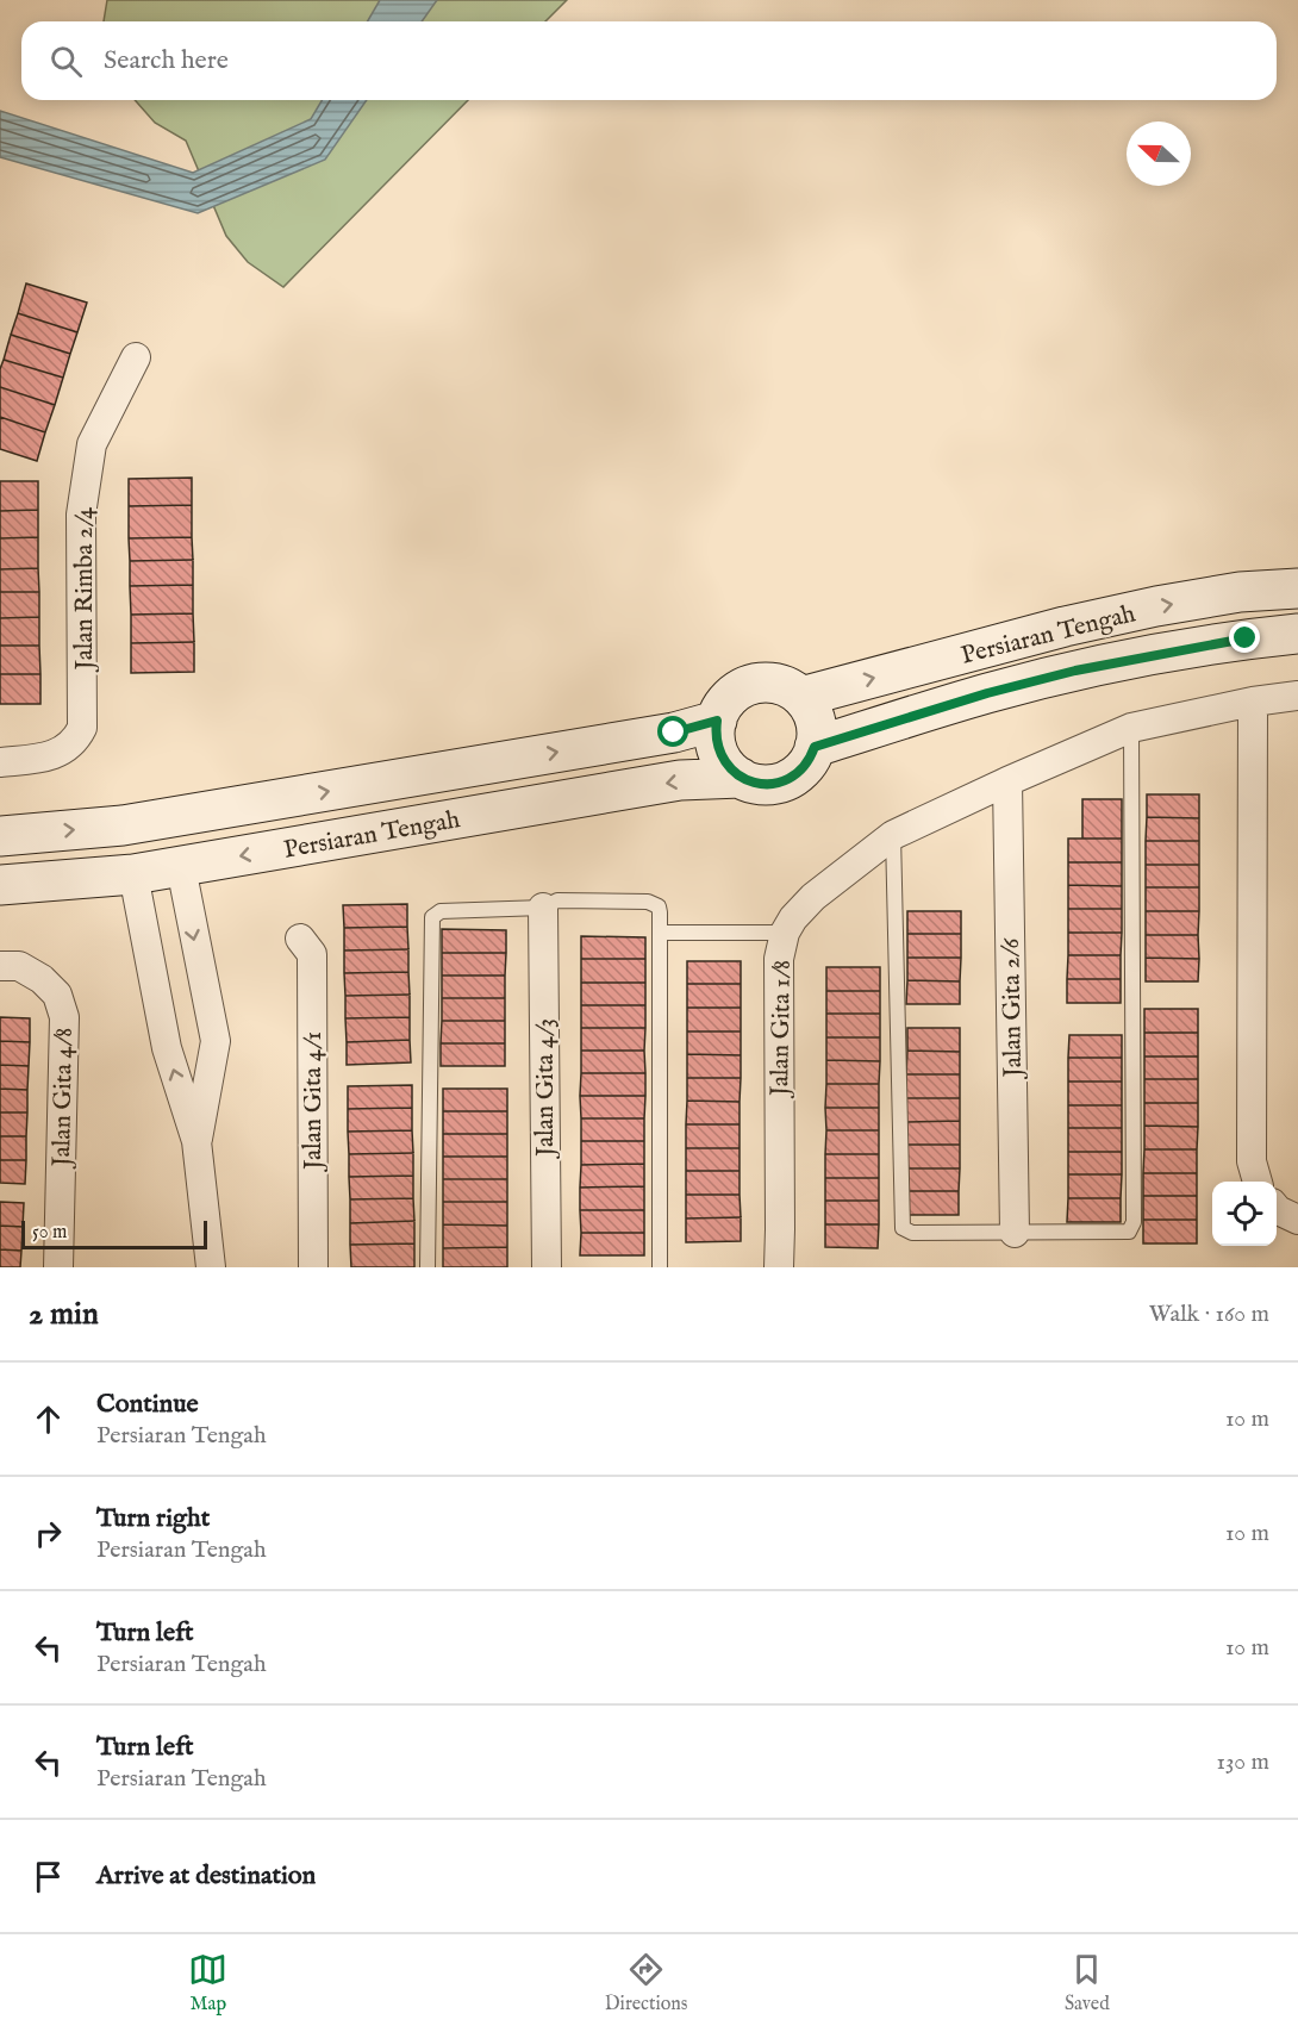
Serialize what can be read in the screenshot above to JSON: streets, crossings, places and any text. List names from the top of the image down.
{
  "streets": {
    "street": [
      "Jalan Rimba 2/4",
      "Persiaran Tengah",
      "Jalan Gita 2/6",
      "Jalan Gita 1/8",
      "Jalan Gita 4/3",
      "Jalan Gita 4/8",
      "Jalan Gita 4/1"
    ]
  },
  "crossings": [
    ["Jalan Gita 2/6", "Jalan Gita 1/8"]
  ],
  "scale_bar": "50 m",
  "north": "left",
  "page": {
    "search": "Search here",
    "scale": "50 m",
    "heading": ["2 min", "Walk · 160 m"],
    "list": [
      ["Continue", "Persiaran Tengah", "10 m"],
      ["Turn right", "Persiaran Tengah", "10 m"],
      ["Turn left", "Persiaran Tengah", "10 m"],
      ["Turn left", "Persiaran Tengah", "130 m"],
      "Arrive at destination"
    ],
    "nav": ["Map", "Directions", "Saved"]
  }
}
